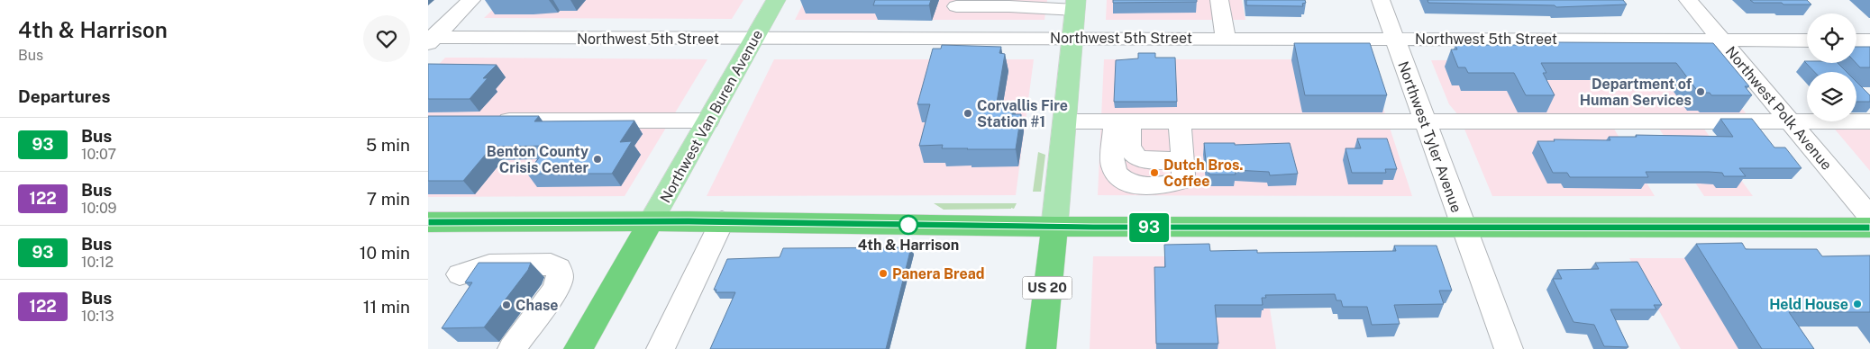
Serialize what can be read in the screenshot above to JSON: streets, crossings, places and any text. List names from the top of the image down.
{
  "streets": {
    "highway": ["Northwest Van Buren Avenue", "US 20"],
    "street": ["Northwest 5th Street", "Northwest Polk Avenue", "Northwest Tyler Avenue"]
  },
  "crossings": [
    ["Northwest 5th Street", "Northwest Polk Avenue"],
    ["Northwest 5th Street", "Northwest Van Buren Avenue"],
    ["Northwest 5th Street", "Northwest Tyler Avenue"]
  ],
  "places": [
    "Department of Human Services",
    "Corvallis Fire Station #1",
    "Benton County Crisis Center",
    "Dutch Bros. Coffee",
    "4th & Harrison",
    "Panera Bread",
    "Held House",
    "Chase"
  ],
  "lines": ["bus line 93"],
  "page": {
    "heading": [
      ["4th & Harrison", "Bus"],
      "Departures"
    ],
    "on_map": "93",
    "list": [
      {
        "mark": "93",
        "name": "Bus",
        "note": "10:07",
        "value": "5 min"
      },
      {
        "mark": "122",
        "name": "Bus",
        "note": "10:09",
        "value": "7 min"
      },
      {
        "mark": "93",
        "name": "Bus",
        "note": "10:12",
        "value": "10 min"
      },
      {
        "mark": "122",
        "name": "Bus",
        "note": "10:13",
        "value": "11 min"
      }
    ]
  }
}
